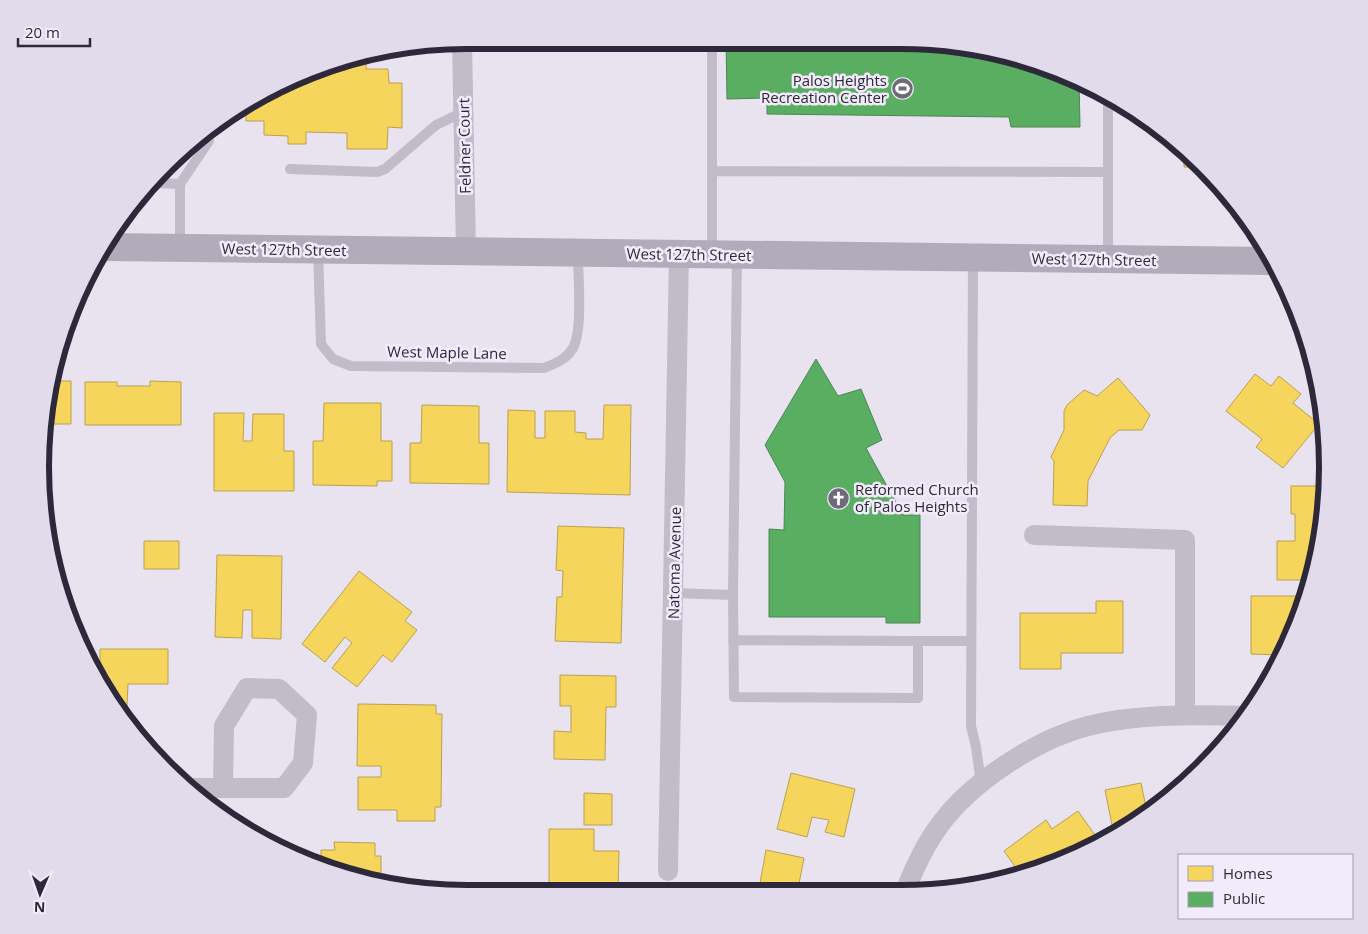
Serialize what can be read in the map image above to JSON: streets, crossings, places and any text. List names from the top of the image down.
{
  "streets": {
    "main road": ["West 127th Street"],
    "street": ["Feldner Court", "Natoma Avenue"],
    "lane": ["West Maple Lane"]
  },
  "crossings": [
    ["Feldner Court", "West 127th Street"],
    ["West 127th Street", "West Maple Lane"],
    ["West 127th Street", "Natoma Avenue"]
  ],
  "places": {
    "sports": ["Palos Heights Recreation Center"],
    "church": ["Reformed Church of Palos Heights"]
  },
  "legend": ["Homes", "Public"],
  "scale_bar": "20 m",
  "north": "bottom"
}
